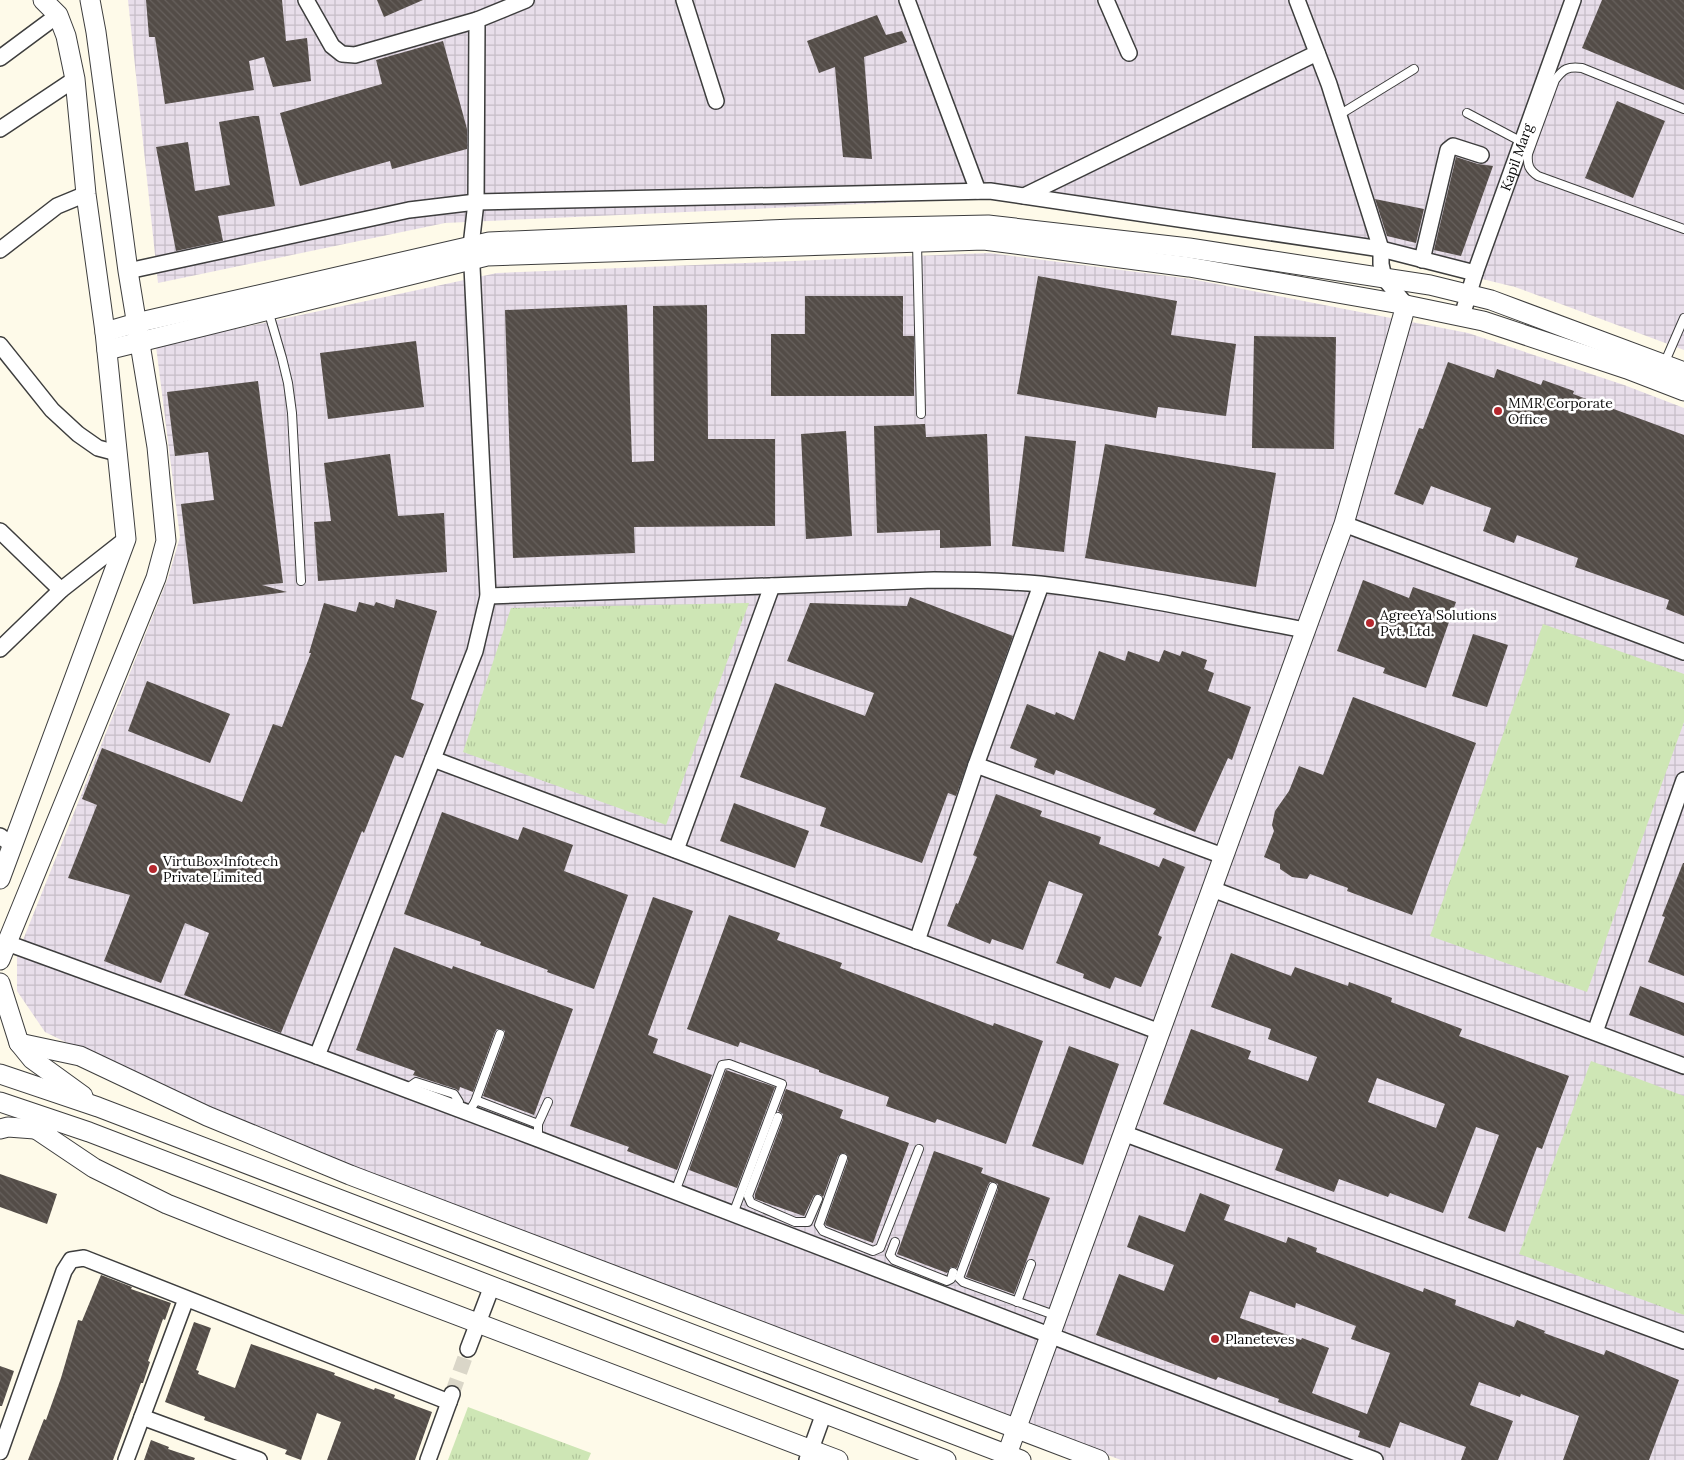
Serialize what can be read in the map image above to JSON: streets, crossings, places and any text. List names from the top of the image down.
{
  "streets": {
    "street": ["Kapil Marg"]
  },
  "places": [
    "MMR Corporate Office",
    "AgreeYa Solutions Pvt. Ltd.",
    "VirtuBox Infotech Private Limited",
    "Planeteves"
  ]
}
